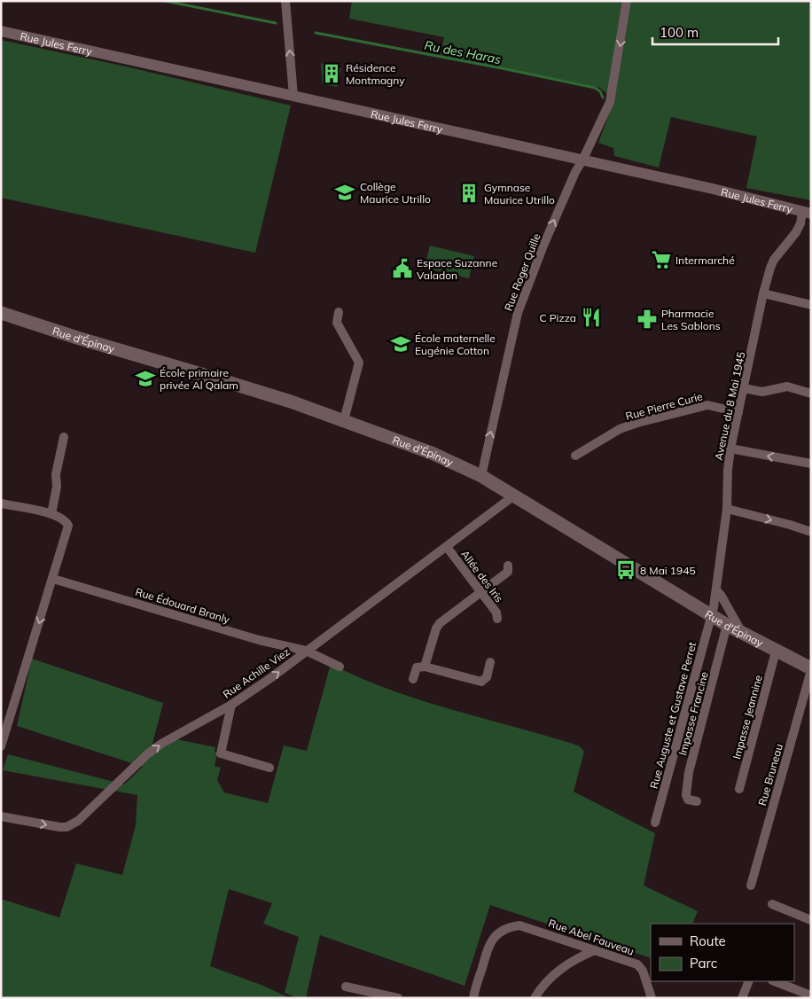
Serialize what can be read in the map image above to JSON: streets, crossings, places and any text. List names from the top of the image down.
{
  "streets": {
    "main road": ["Rue d'Épinay"],
    "street": [
      "Rue Jules Ferry",
      "Rue Roger Quille",
      "Rue Pierre Curie",
      "Avenue du 8 Mai 1945",
      "Allée des Iris",
      "Rue Édouard Branly",
      "Rue Achille Viez",
      "Impasse Francine",
      "Rue Auguste et Gustave Perret",
      "Impasse Jeannine",
      "Rue Bruneau",
      "Rue Abel Fauveau"
    ]
  },
  "crossings": [
    ["Rue Jules Ferry", "Rue Roger Quille"],
    ["Rue Jules Ferry", "Avenue du 8 Mai 1945"],
    ["Rue Roger Quille", "Rue d'Épinay"],
    ["Rue d'Épinay", "Avenue du 8 Mai 1945"],
    ["Rue d'Épinay", "Rue Achille Viez"],
    ["Rue d'Épinay", "Impasse Francine"],
    ["Rue d'Épinay", "Rue Auguste et Gustave Perret"],
    ["Rue d'Épinay", "Impasse Jeannine"],
    ["Rue d'Épinay", "Rue Bruneau"],
    ["Rue Pierre Curie", "Avenue du 8 Mai 1945"],
    ["Avenue du 8 Mai 1945", "Rue Auguste et Gustave Perret"],
    ["Allée des Iris", "Rue Achille Viez"],
    ["Rue Édouard Branly", "Rue Achille Viez"]
  ],
  "one_way": ["Rue Achille Viez"],
  "water": ["Ru des Haras"],
  "places": {
    "building": ["Résidence Montmagny", "Gymnase Maurice Utrillo"],
    "school or university": ["Collège Maurice Utrillo", "École maternelle Eugénie Cotton", "École primaire privée Al Qalam"],
    "supermarket": ["Intermarché"],
    "public building": ["Espace Suzanne Valadon"],
    "restaurant": ["C Pizza"],
    "pharmacy": ["Pharmacie Les Sablons"],
    "bus stop": ["8 Mai 1945"]
  },
  "legend": ["Route", "Parc"],
  "scale_bar": "100 m"
}
